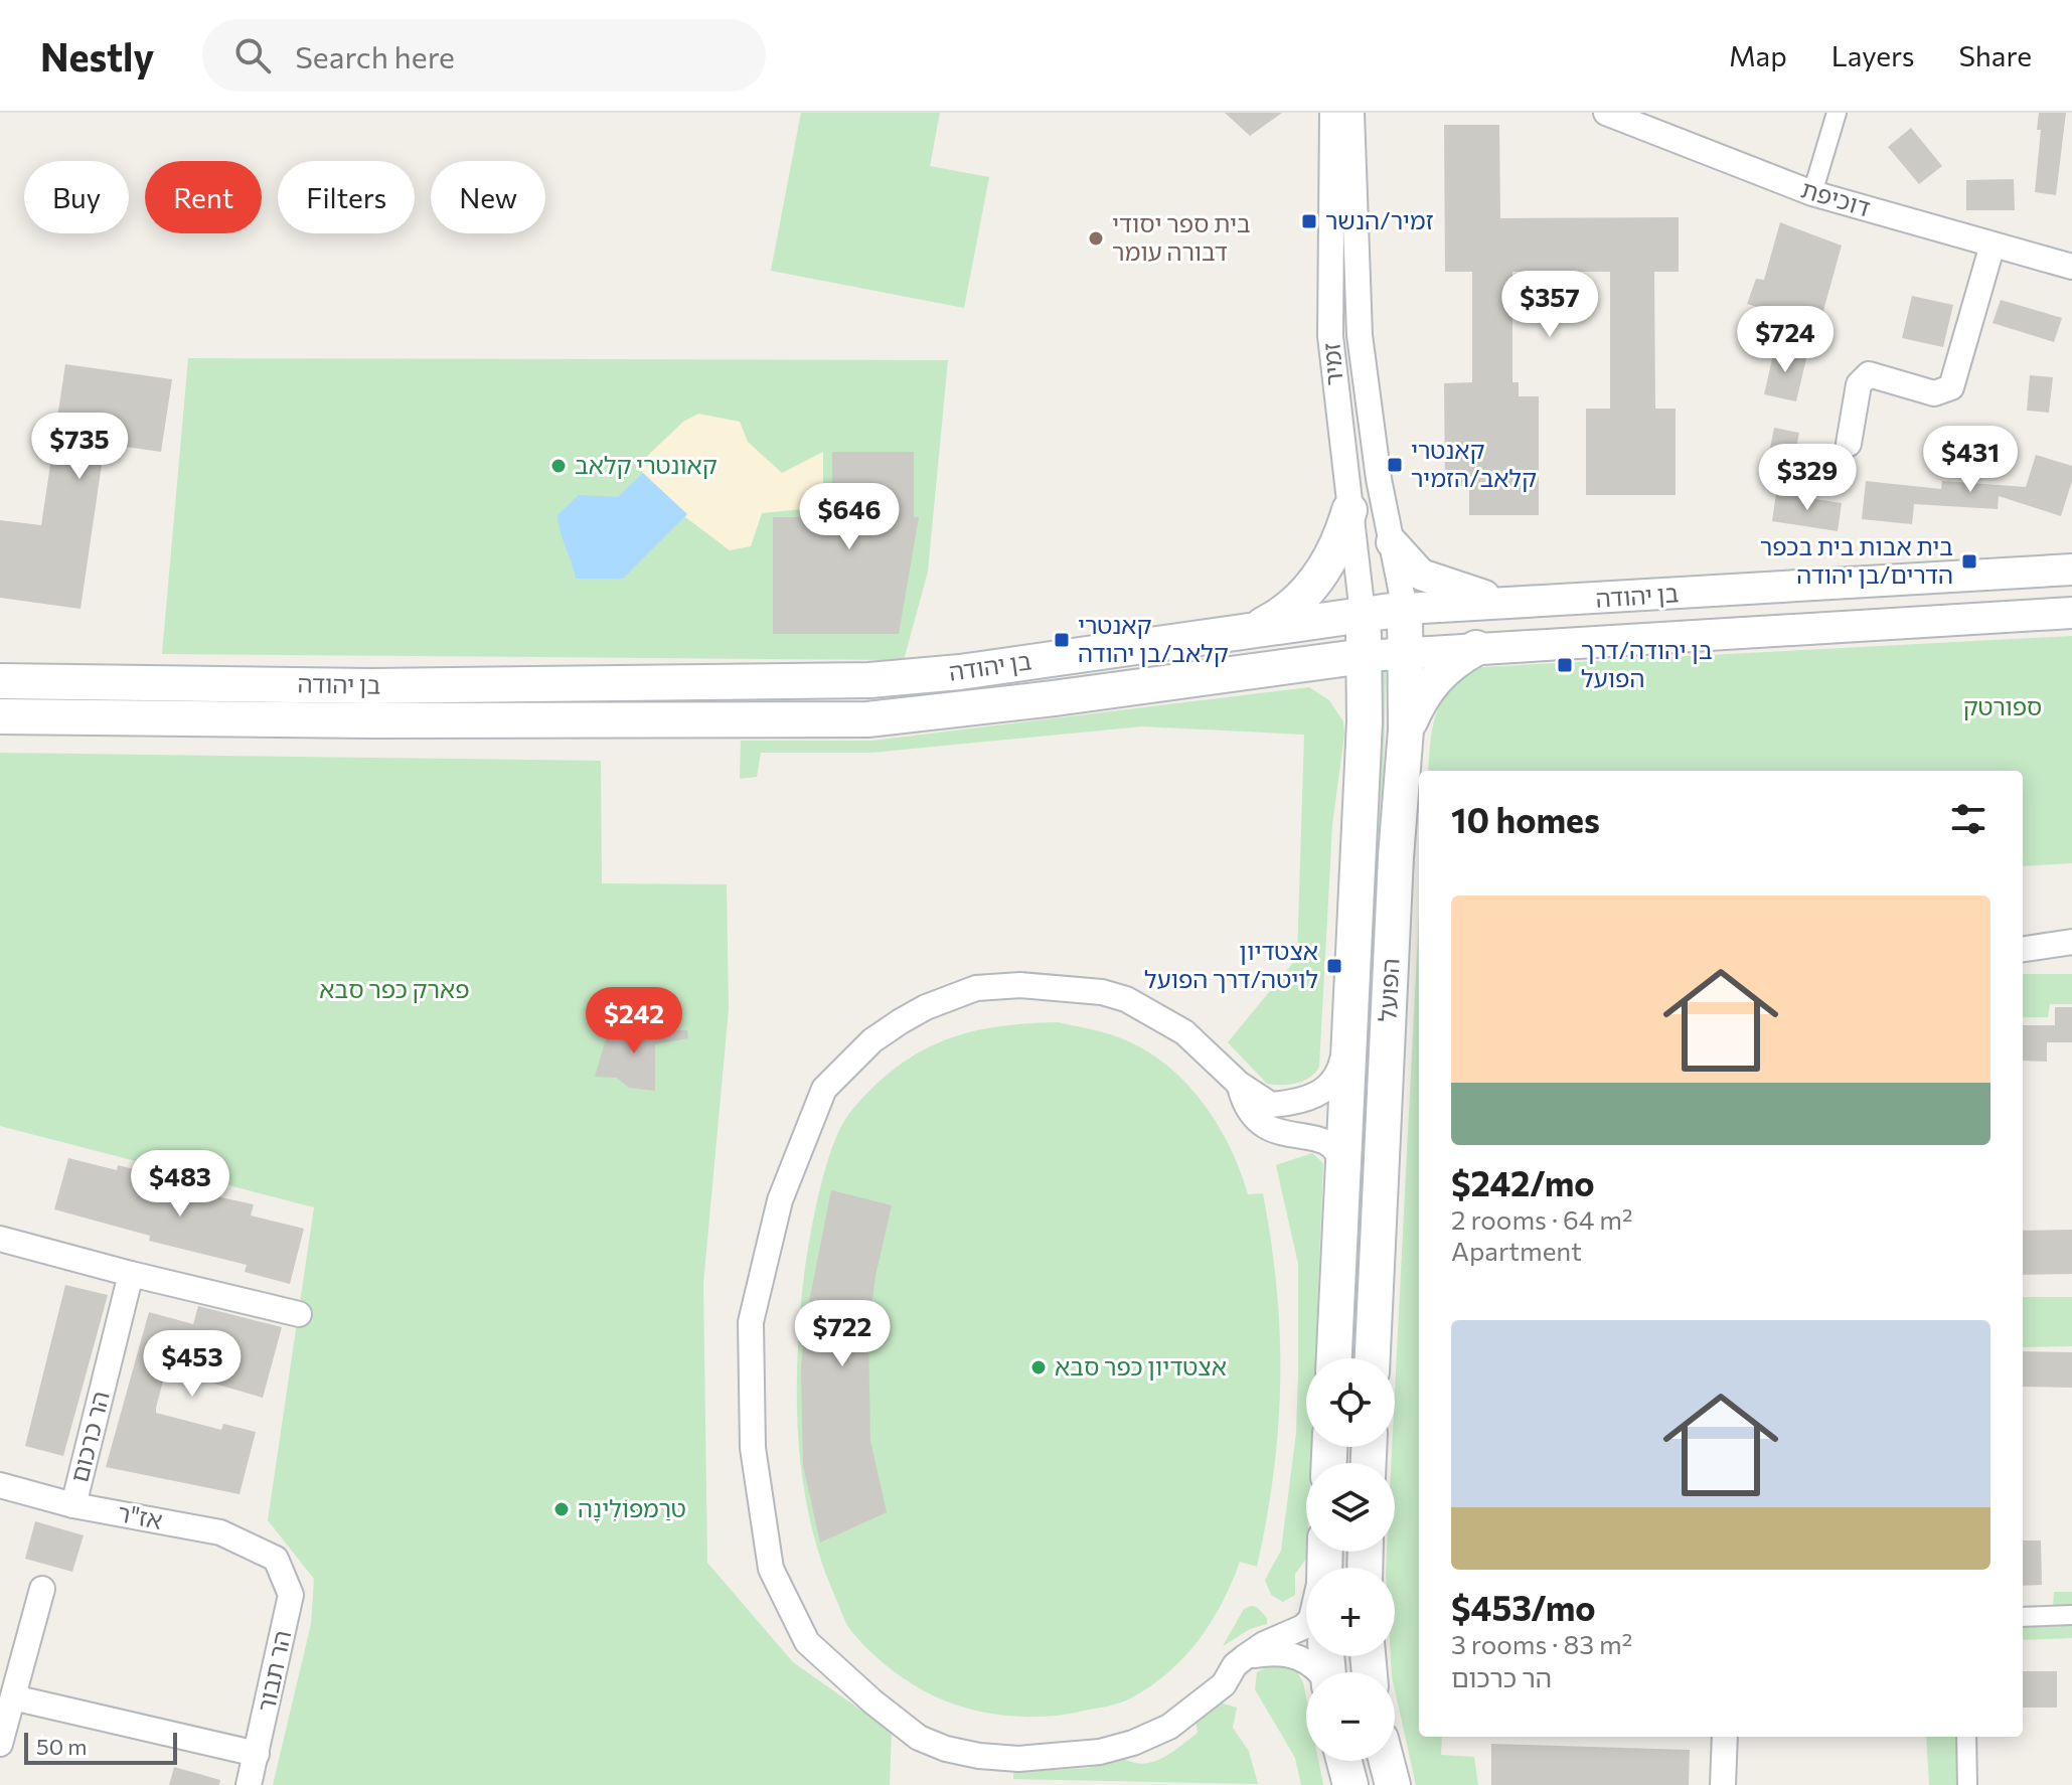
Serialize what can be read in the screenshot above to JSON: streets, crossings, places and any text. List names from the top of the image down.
{
  "streets": {
    "main road": ["בן יהודה", "הפועל"],
    "street": [
      "דוכיפת",
      "זמיר",
      "הר כרכום",
      "אז\"ר",
      "הר תבור"
    ]
  },
  "crossings": [
    ["זמיר", "בן יהודה"],
    ["זמיר", "הפועל"],
    ["בן יהודה", "הפועל"],
    ["הר כרכום", "אז\"ר"],
    ["אז\"ר", "הר תבור"]
  ],
  "parks": ["ספורטק", "פארק כפר סבא"],
  "places": {
    "transit": [
      "זמיר/הנשר",
      "קאנטרי קלאב/הזמיר",
      "בית אבות בית בכפר הדרים/בן יהודה",
      "קאנטרי קלאב/בן יהודה",
      "בן יהודה/דרך הפועל",
      "אצטדיון לויטה/דרך הפועל"
    ],
    "other": [
      "בית ספר יסודי דבורה עומר",
      "קאונטרי קלאב",
      "אצטדיון כפר סבא",
      "טרַמפּוֹלִינָה"
    ]
  },
  "scale_bar": "50 m",
  "page": {
    "header": "Nestly",
    "search": "Search here",
    "nav": ["Map", "Layers", "Share"],
    "chip": [
      "Buy",
      "Rent",
      "Filters",
      "New"
    ],
    "price": [
      "$357",
      "$724",
      "$735",
      "$431",
      "$329",
      "$646",
      "$242",
      "$483",
      "$722",
      "$453"
    ],
    "heading": "10 homes",
    "list": [
      {
        "name": "$242/mo",
        "note": "2 rooms · 64 m² · Apartment"
      },
      {
        "name": "$453/mo",
        "note": "3 rooms · 83 m² · הר כרכום"
      }
    ],
    "map_buttons": ["+", "−"],
    "scale": "50 m"
  }
}
